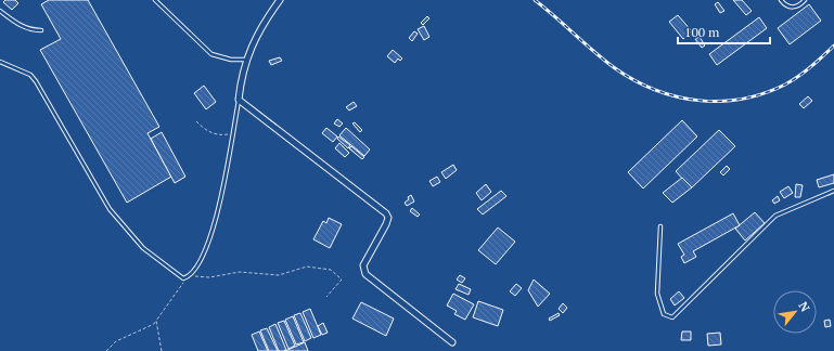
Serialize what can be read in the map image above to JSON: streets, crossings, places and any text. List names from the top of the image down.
{
  "scale_bar": "100 m",
  "north": "top right"
}
